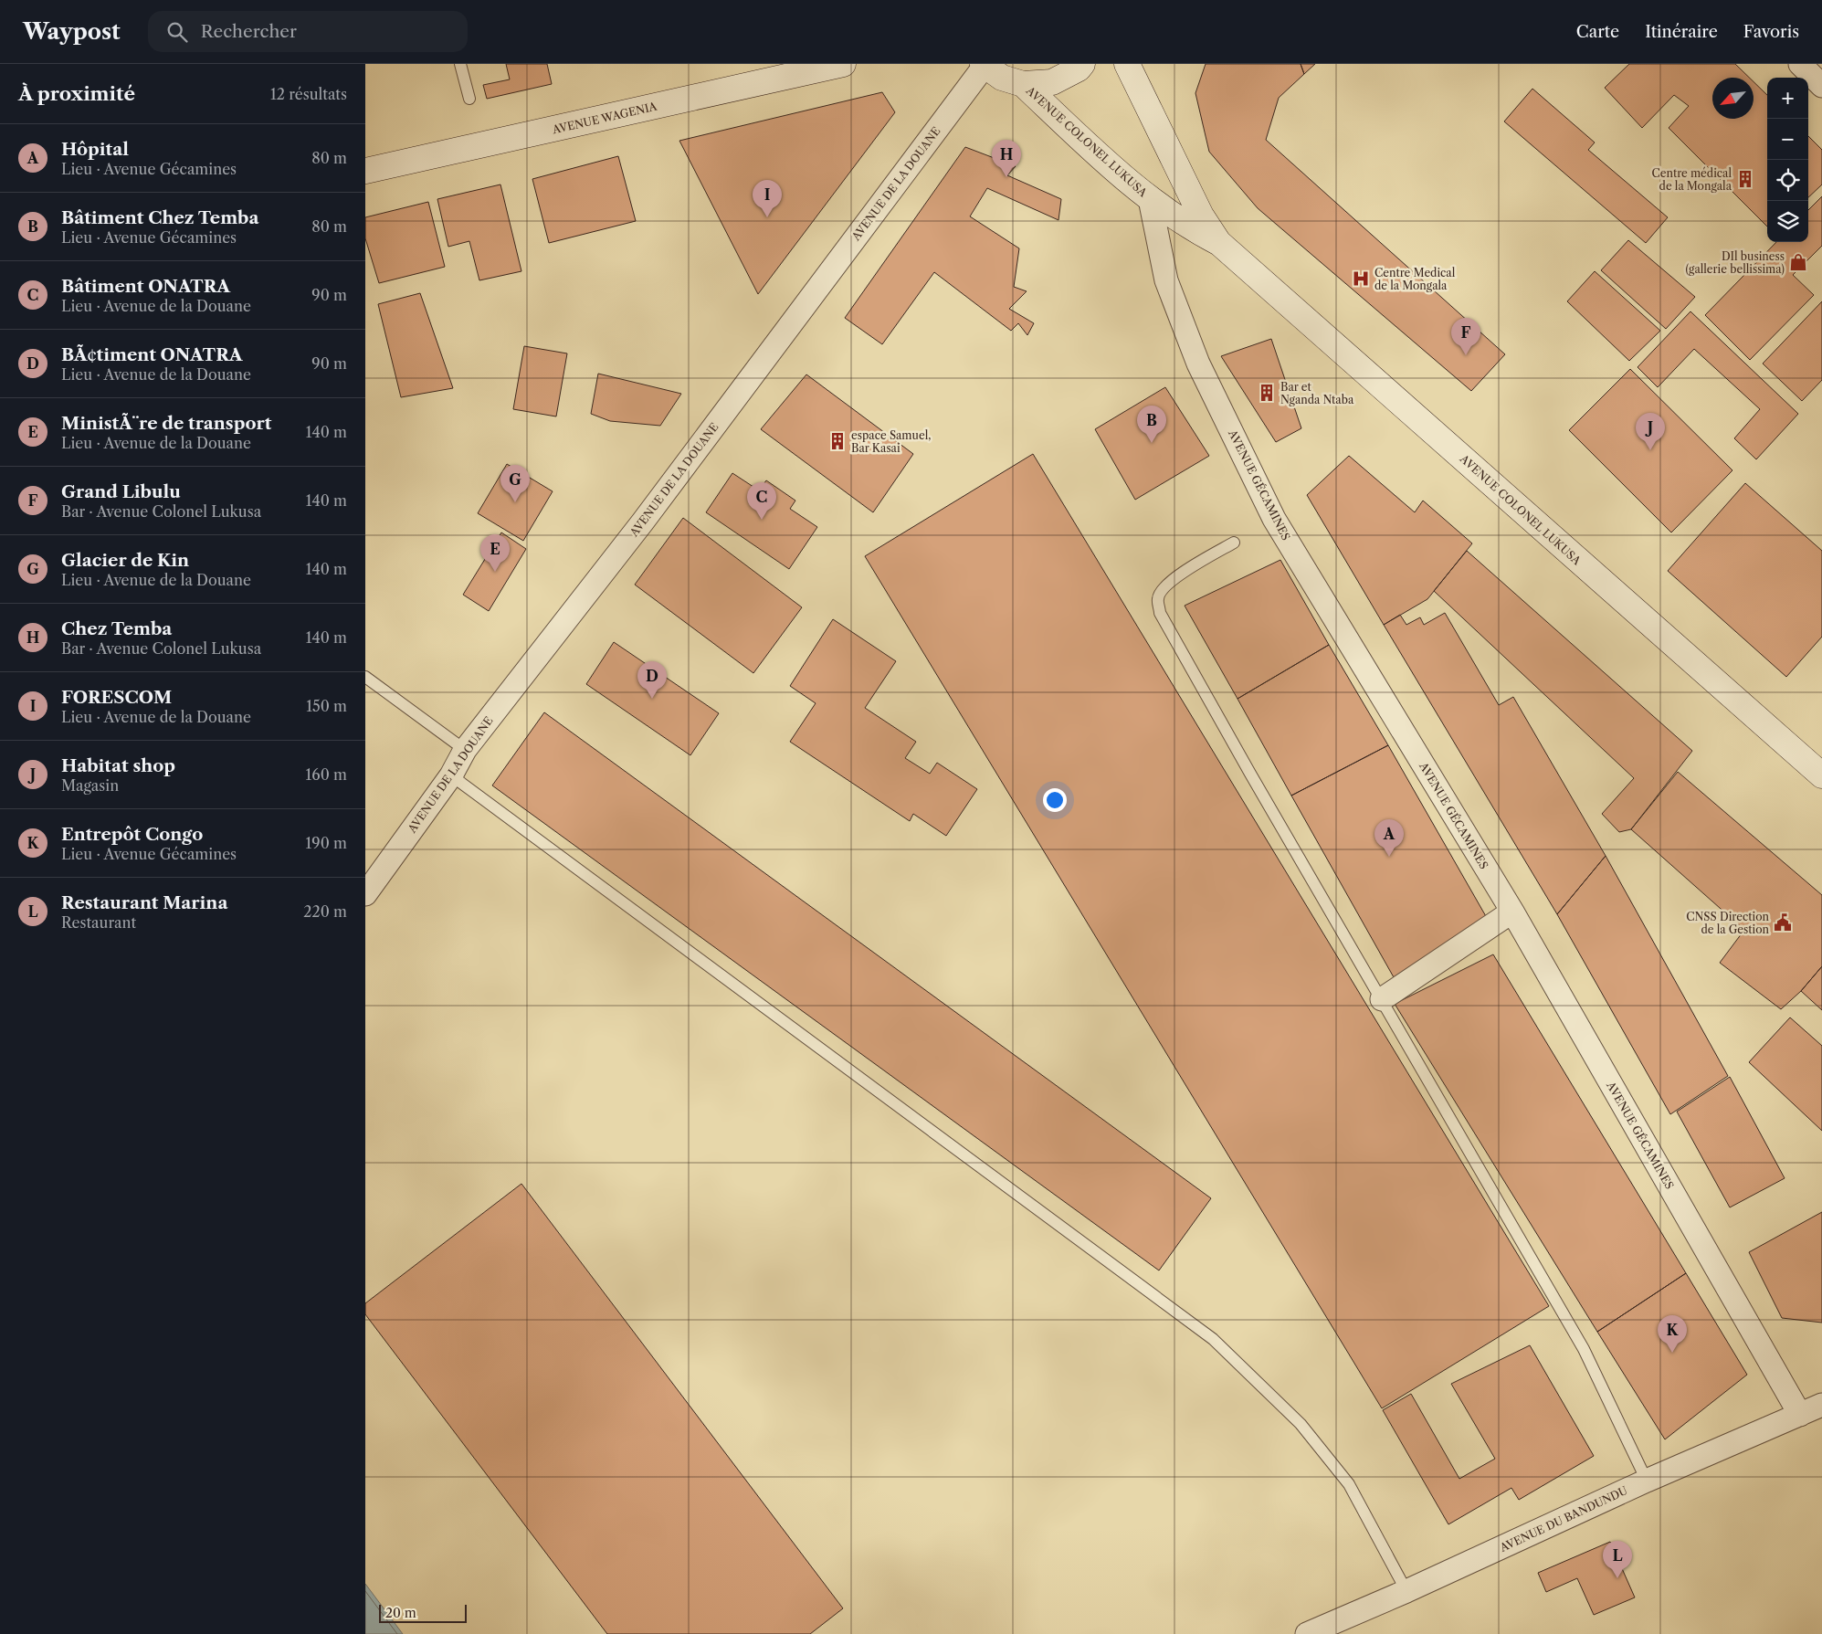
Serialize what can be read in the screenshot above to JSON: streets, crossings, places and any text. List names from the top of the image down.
{
  "streets": {
    "main road": ["AVENUE WAGENIA", "AVENUE COLONEL LUKUSA"],
    "street": ["AVENUE DE LA DOUANE", "AVENUE GÉCAMINES", "AVENUE DU BANDUNDU"]
  },
  "crossings": [
    ["AVENUE COLONEL LUKUSA", "AVENUE GÉCAMINES"],
    ["AVENUE GÉCAMINES", "AVENUE DU BANDUNDU"]
  ],
  "places": {
    "building": ["Centre médical de la Mongala", "Bar et Nganda Ntaba", "espace Samuel, Bar Kasai"],
    "shop": ["DIl business (gallerie bellissima)"],
    "hospital": ["Centre Medical de la Mongala"],
    "public building": ["CNSS Direction de la Gestion"]
  },
  "scale_bar": "20 m",
  "north": "bottom left",
  "page": {
    "header": "Waypost",
    "search": "Rechercher",
    "nav": ["Carte", "Itinéraire", "Favoris"],
    "heading": ["À proximité", "12 résultats"],
    "map_buttons": ["+", "−"],
    "list": [
      {
        "mark": "A",
        "name": "Hôpital",
        "note": "Lieu · Avenue Gécamines",
        "value": "80 m"
      },
      {
        "mark": "B",
        "name": "Bâtiment Chez Temba",
        "note": "Lieu · Avenue Gécamines",
        "value": "80 m"
      },
      {
        "mark": "C",
        "name": "Bâtiment ONATRA",
        "note": "Lieu · Avenue de la Douane",
        "value": "90 m"
      },
      {
        "mark": "D",
        "name": "BÃ¢timent ONATRA",
        "note": "Lieu · Avenue de la Douane",
        "value": "90 m"
      },
      {
        "mark": "E",
        "name": "MinistÃ¨re de transport",
        "note": "Lieu · Avenue de la Douane",
        "value": "140 m"
      },
      {
        "mark": "F",
        "name": "Grand Libulu",
        "note": "Bar · Avenue Colonel Lukusa",
        "value": "140 m"
      },
      {
        "mark": "G",
        "name": "Glacier de Kin",
        "note": "Lieu · Avenue de la Douane",
        "value": "140 m"
      },
      {
        "mark": "H",
        "name": "Chez Temba",
        "note": "Bar · Avenue Colonel Lukusa",
        "value": "140 m"
      },
      {
        "mark": "I",
        "name": "FORESCOM",
        "note": "Lieu · Avenue de la Douane",
        "value": "150 m"
      },
      {
        "mark": "J",
        "name": "Habitat shop",
        "note": "Magasin",
        "value": "160 m"
      },
      {
        "mark": "K",
        "name": "Entrepôt Congo",
        "note": "Lieu · Avenue Gécamines",
        "value": "190 m"
      },
      {
        "mark": "L",
        "name": "Restaurant Marina",
        "note": "Restaurant",
        "value": "220 m"
      }
    ],
    "pins": [
      "H",
      "I",
      "F",
      "B",
      "J",
      "G",
      "C",
      "E",
      "D",
      "A",
      "K",
      "L"
    ],
    "scale": "20 m"
  }
}
